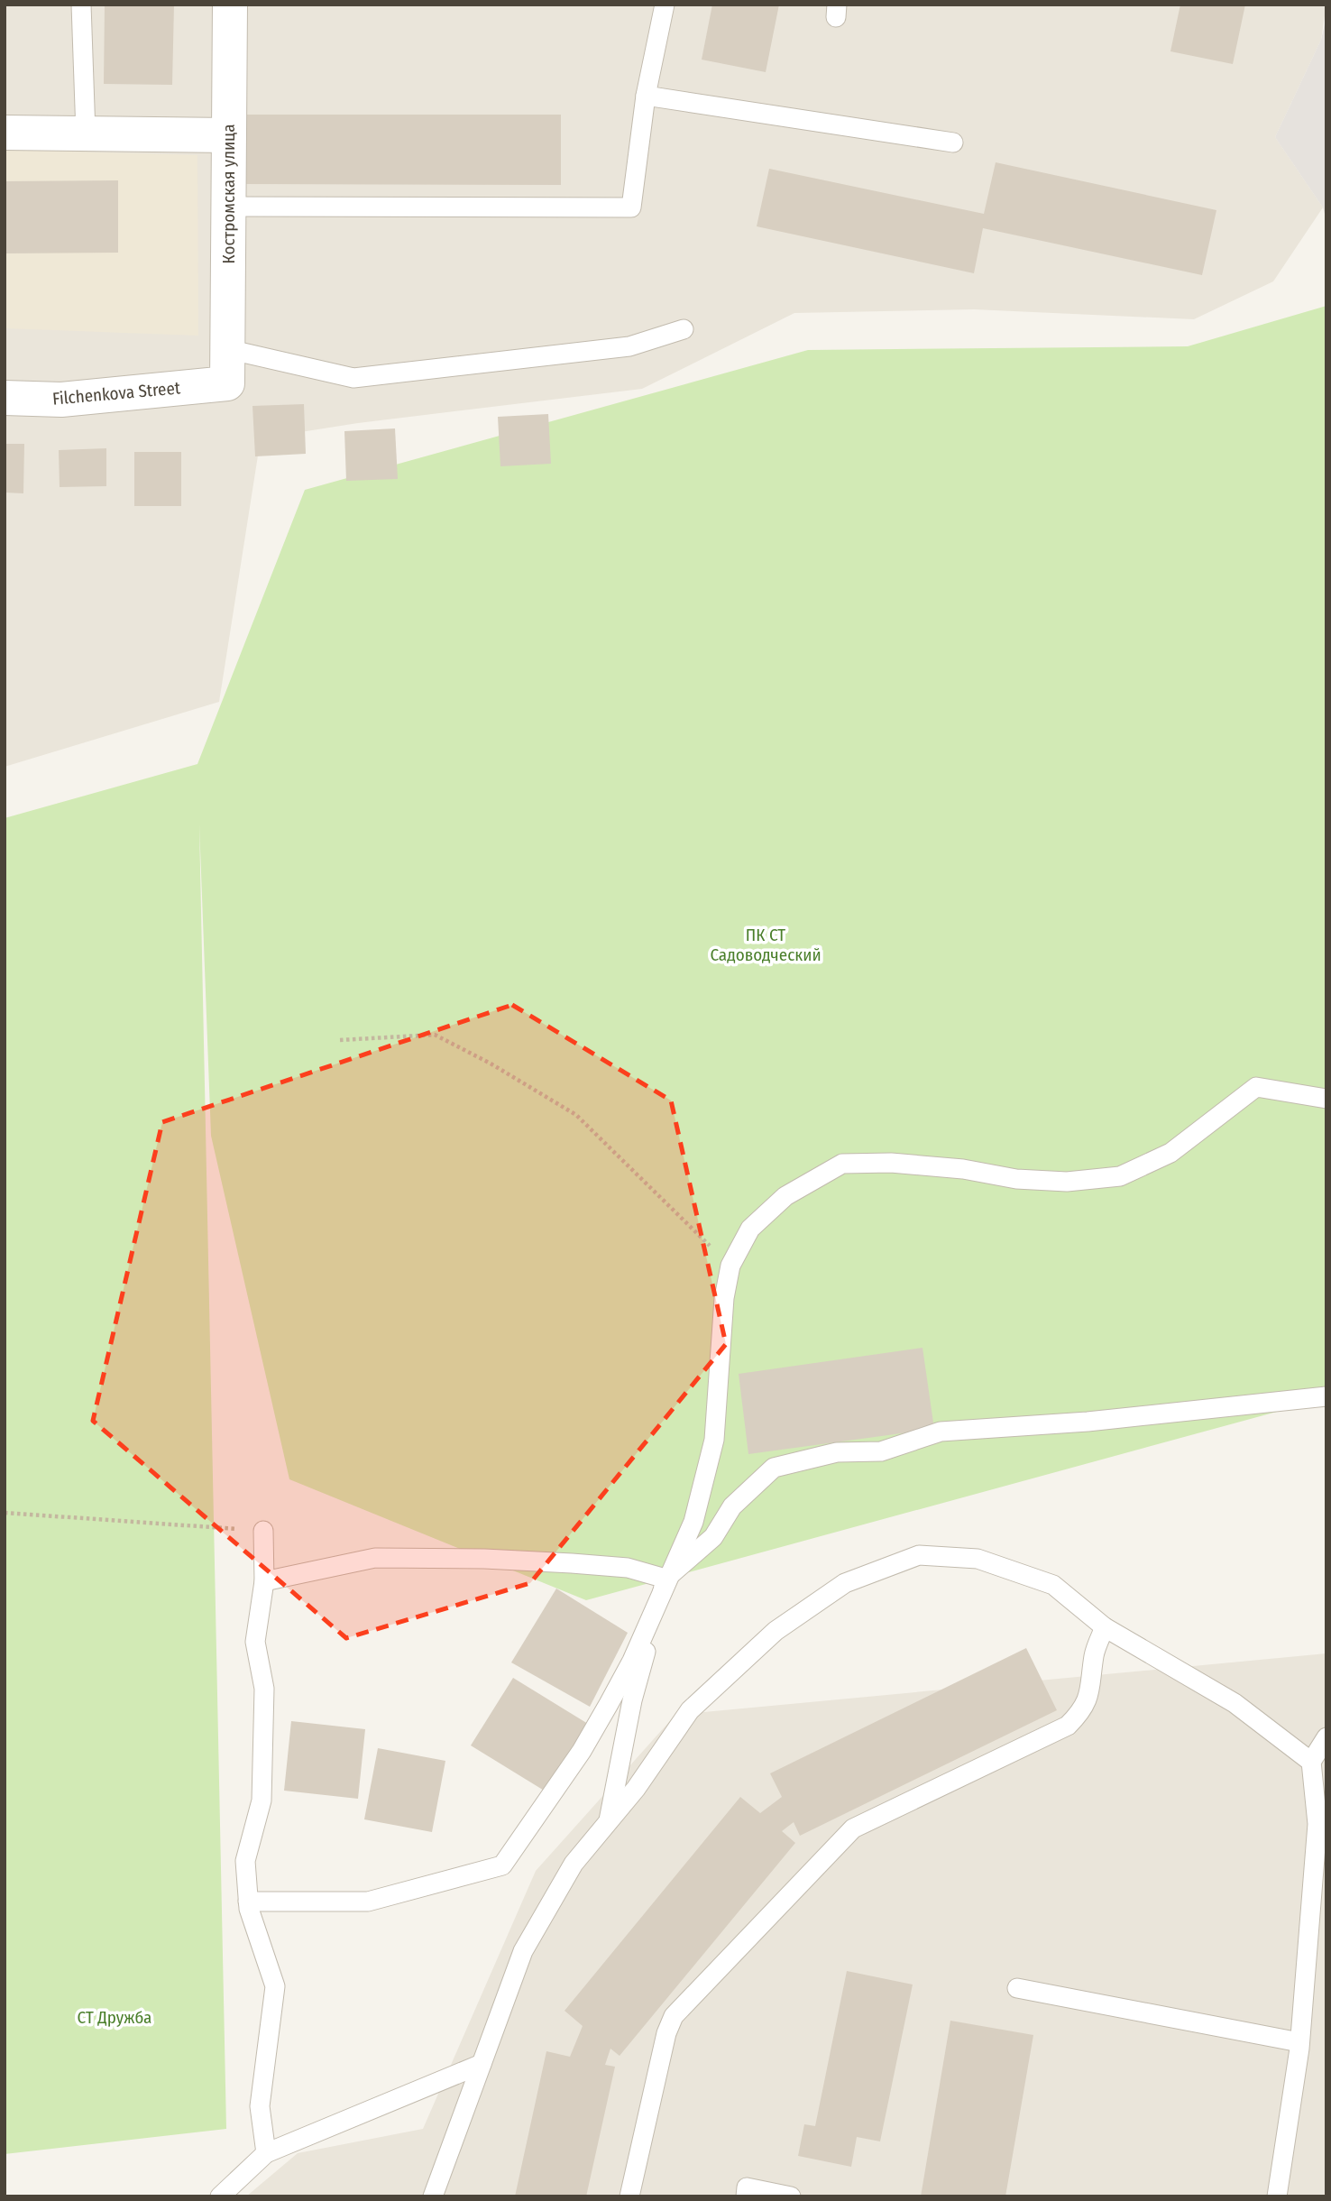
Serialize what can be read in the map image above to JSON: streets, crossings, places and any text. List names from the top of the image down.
{
  "streets": {
    "street": ["Костромская улица", "Filchenkova Street"]
  },
  "crossings": [
    ["Костромская улица", "Filchenkova Street"]
  ],
  "parks": ["ПК СТ Садоводческий", "СТ Дружба"]
}
